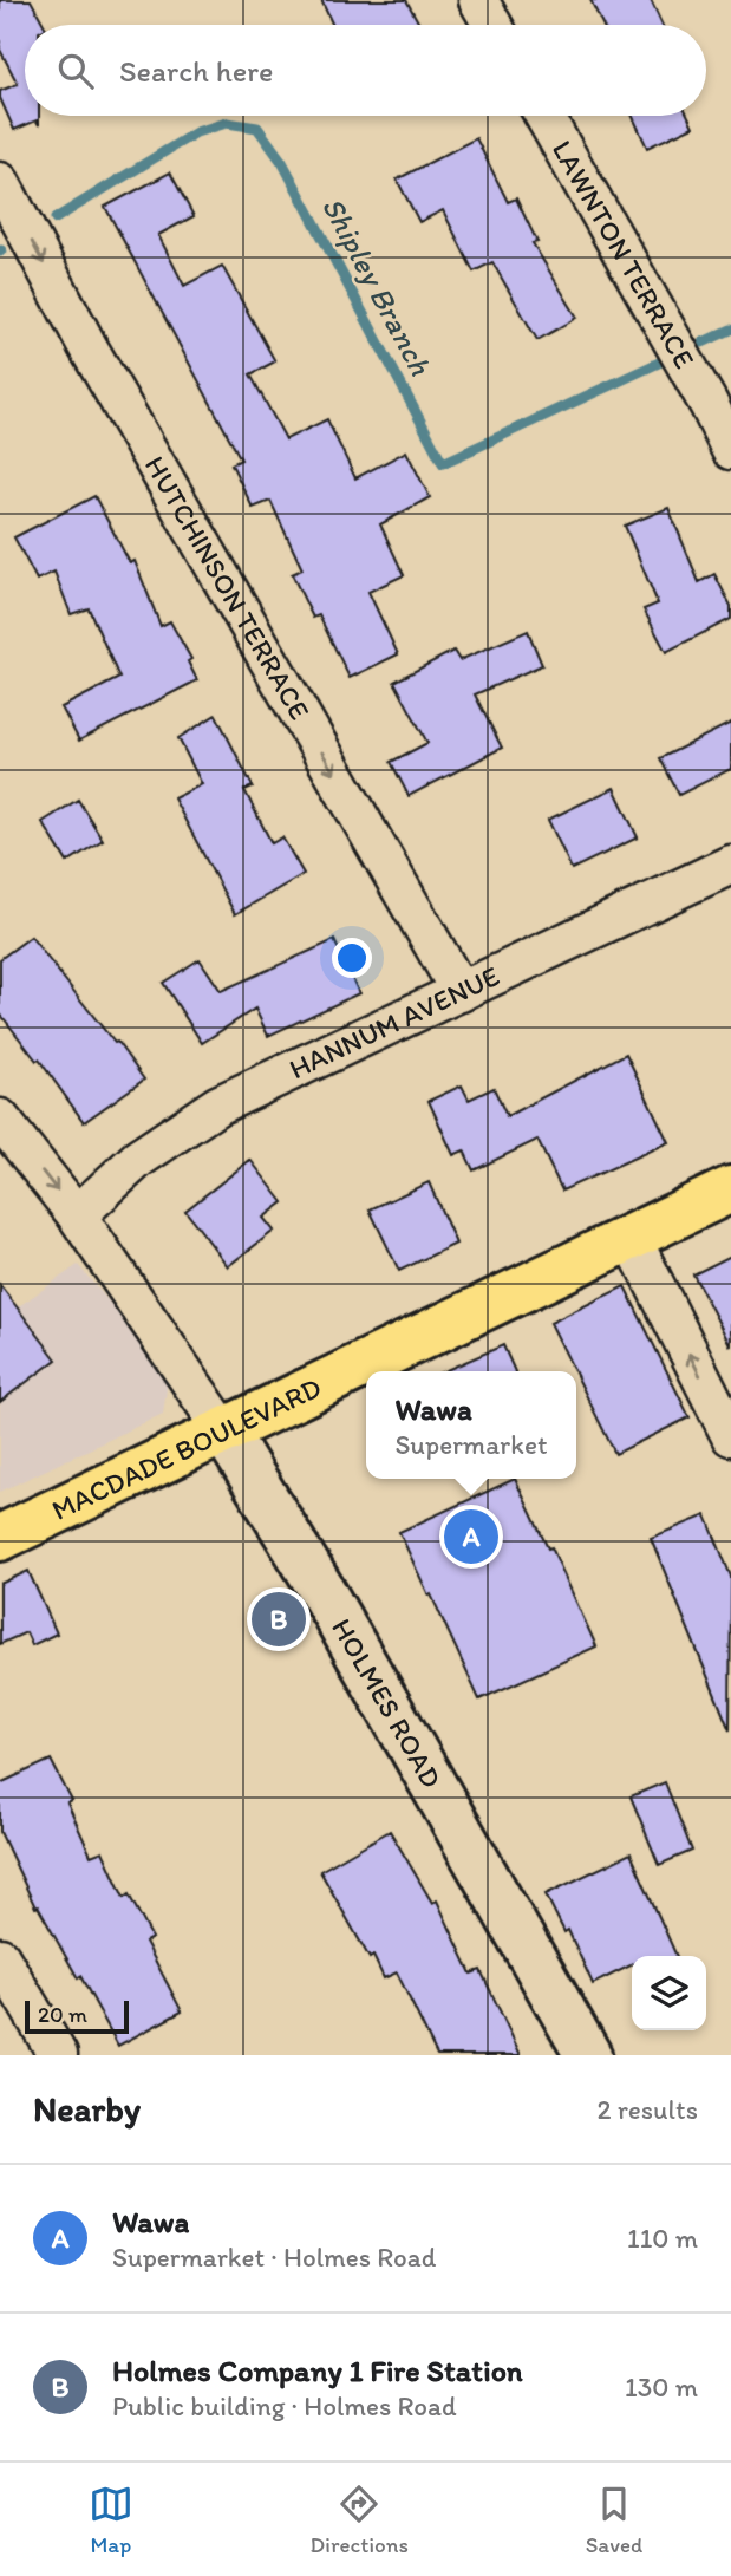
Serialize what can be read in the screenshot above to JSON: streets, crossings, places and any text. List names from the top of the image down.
{
  "streets": {
    "main road": ["MACDADE BOULEVARD"],
    "street": [
      "LAWNTON TERRACE",
      "HUTCHINSON TERRACE",
      "HANNUM AVENUE",
      "HOLMES ROAD"
    ]
  },
  "crossings": [
    ["HUTCHINSON TERRACE", "HANNUM AVENUE"],
    ["HANNUM AVENUE", "HOLMES ROAD"],
    ["MACDADE BOULEVARD", "HOLMES ROAD"]
  ],
  "one_way": ["HUTCHINSON TERRACE"],
  "water": ["Shipley Branch"],
  "scale_bar": "20 m",
  "page": {
    "search": "Search here",
    "popup": ["Wawa", "Supermarket"],
    "pins": ["A", "B"],
    "scale": "20 m",
    "heading": ["Nearby", "2 results"],
    "list": [
      {
        "mark": "A",
        "name": "Wawa",
        "note": "Supermarket · Holmes Road",
        "value": "110 m"
      },
      {
        "mark": "B",
        "name": "Holmes Company 1 Fire Station",
        "note": "Public building · Holmes Road",
        "value": "130 m"
      }
    ],
    "nav": ["Map", "Directions", "Saved"]
  }
}
